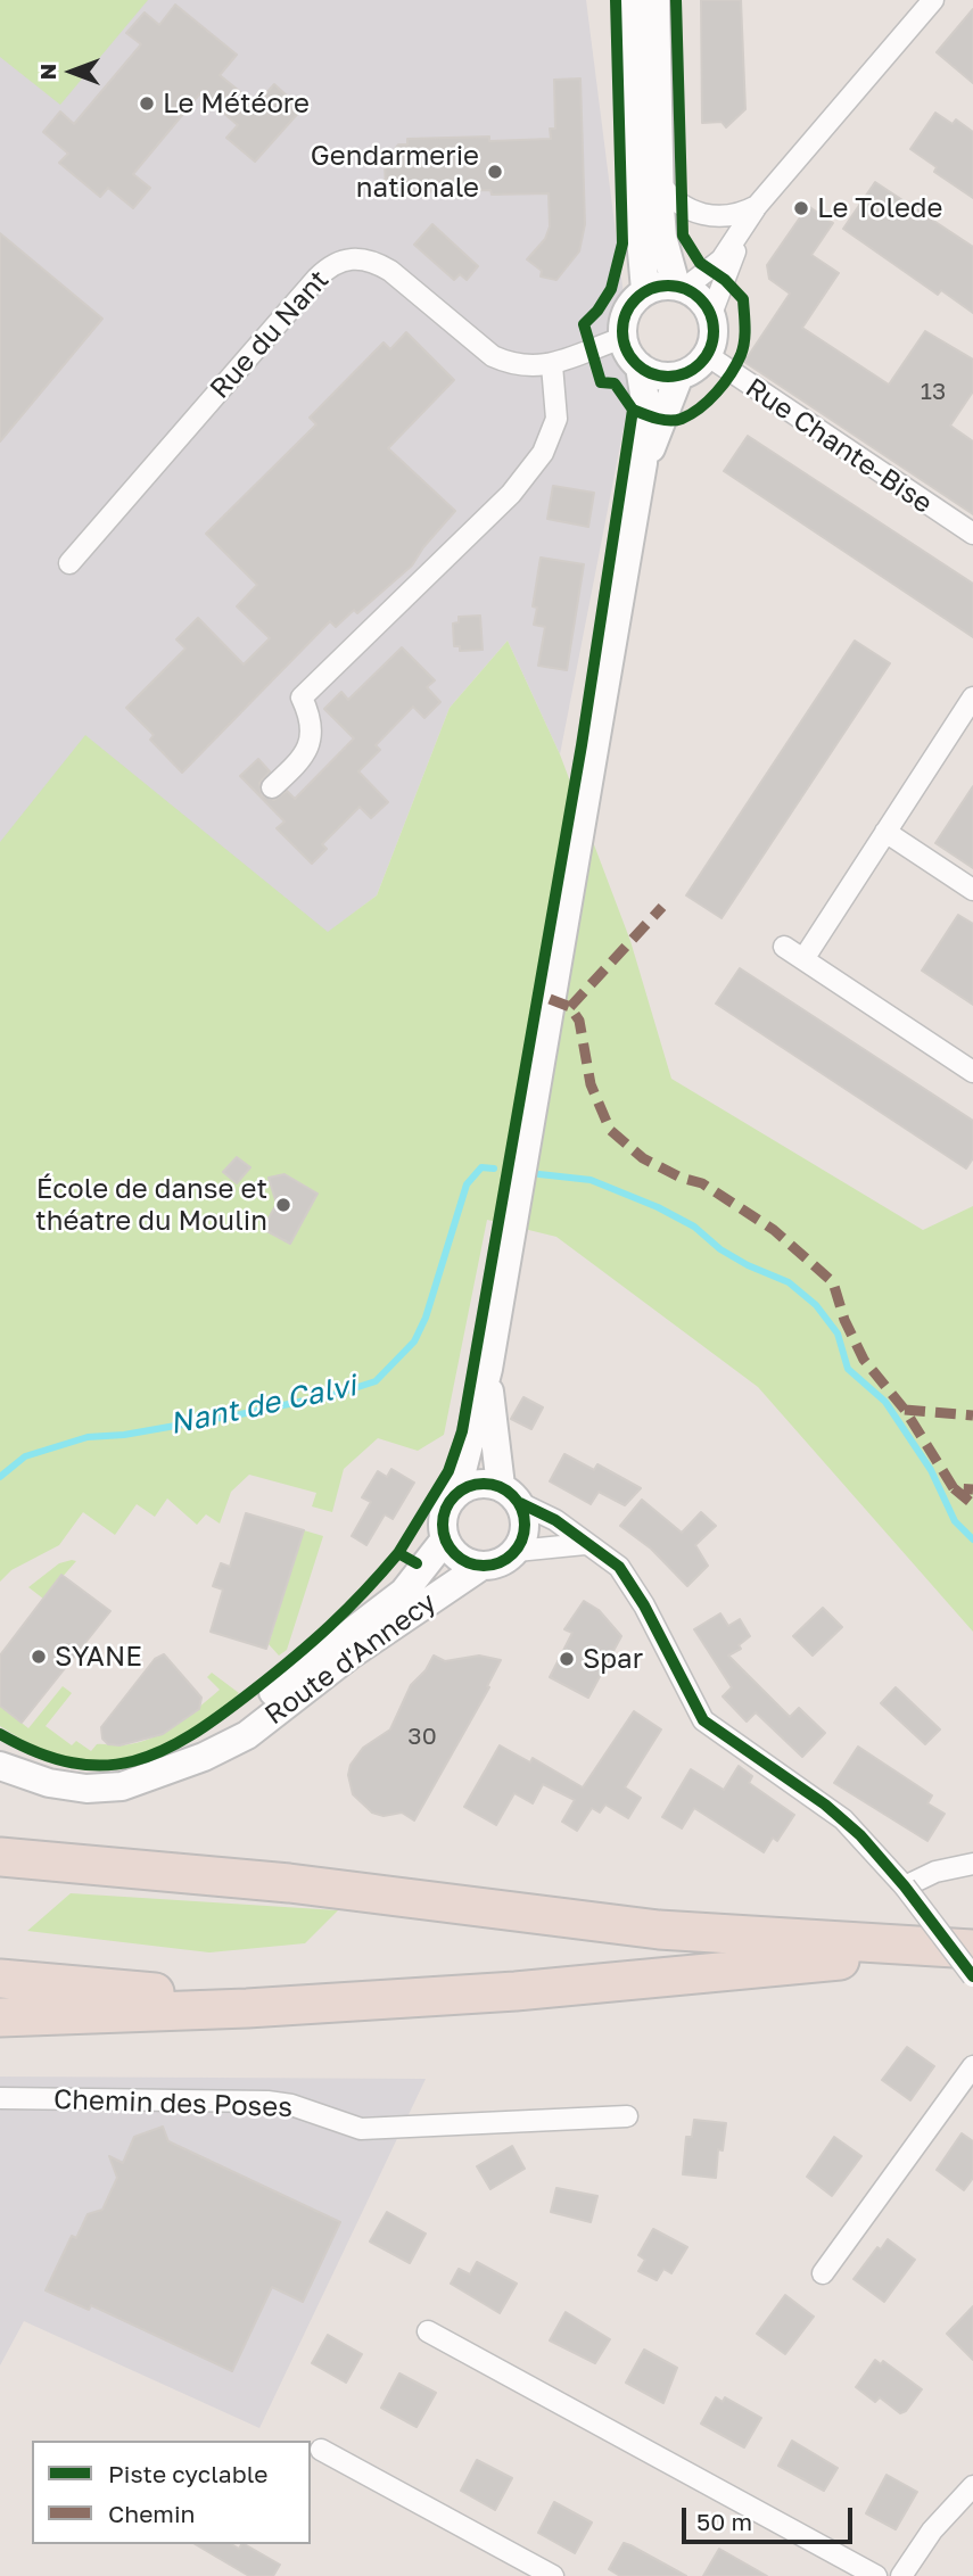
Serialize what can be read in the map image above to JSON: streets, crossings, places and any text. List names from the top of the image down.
{
  "streets": {
    "main road": ["Route d'Annecy"],
    "street": ["Rue du Nant", "Rue Chante-Bise", "Chemin des Poses"]
  },
  "crossings": [
    ["Rue du Nant", "Rue Chante-Bise"]
  ],
  "water": ["Nant de Calvi"],
  "places": [
    "Le Météore",
    "Gendarmerie nationale",
    "Le Tolede",
    "École de danse et théatre du Moulin",
    "SYANE",
    "Spar"
  ],
  "house_numbers": ["13", "30"],
  "legend": ["Piste cyclable", "Chemin"],
  "scale_bar": "50 m",
  "north": "left"
}
